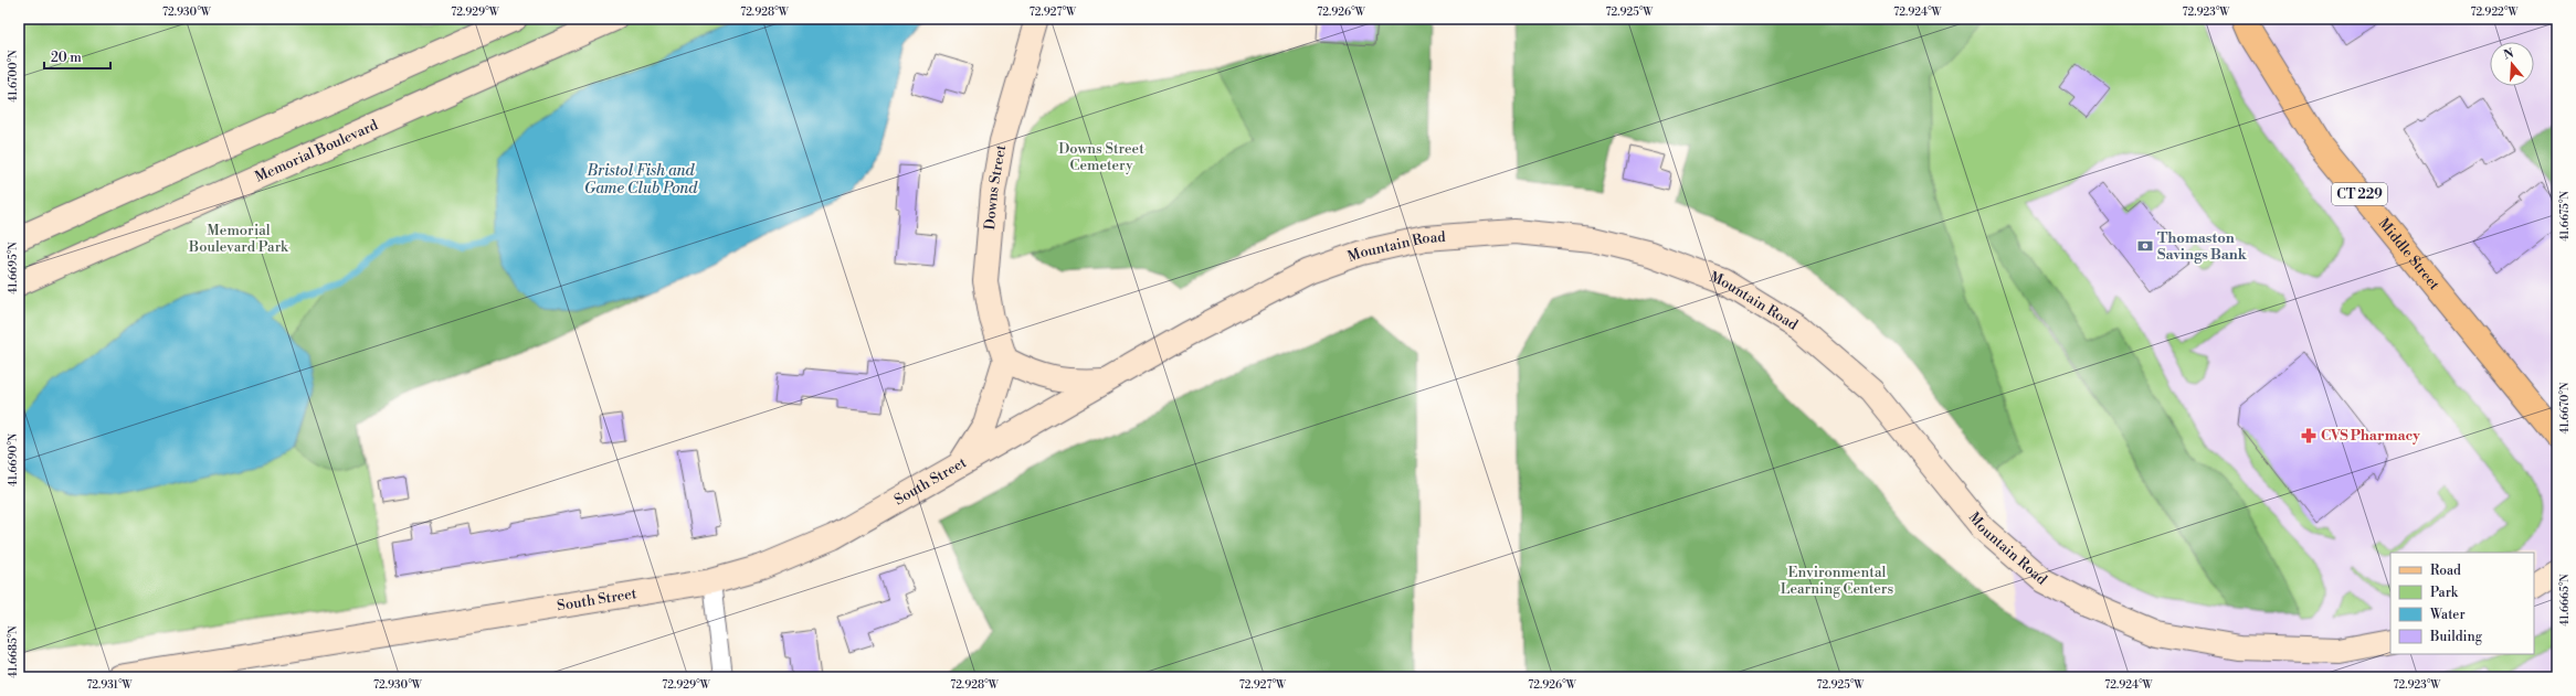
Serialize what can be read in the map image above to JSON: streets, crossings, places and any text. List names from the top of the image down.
{
  "streets": {
    "main road": [
      "Memorial Boulevard",
      "Downs Street",
      "CT 229",
      "Mountain Road",
      "Middle Street",
      "South Street"
    ]
  },
  "crossings": [
    ["Mountain Road", "South Street"]
  ],
  "water": ["Bristol Fish and Game Club Pond"],
  "parks": ["Downs Street Cemetery", "Memorial Boulevard Park", "Environmental Learning Centers"],
  "places": {
    "bank": ["Thomaston Savings Bank"],
    "pharmacy": ["CVS Pharmacy"]
  },
  "legend": [
    "Road",
    "Park",
    "Water",
    "Building"
  ],
  "scale_bar": "20 m",
  "north": "top",
  "coordinates": [
    "72.930°W",
    "72.929°W",
    "72.928°W",
    "72.927°W",
    "72.926°W",
    "72.925°W",
    "72.924°W",
    "72.923°W",
    "72.922°W",
    "41.6700°N",
    "41.6675°N",
    "41.6695°N",
    "41.6670°N",
    "41.6690°N",
    "41.6665°N",
    "41.6685°N",
    "72.931°W"
  ]
}
